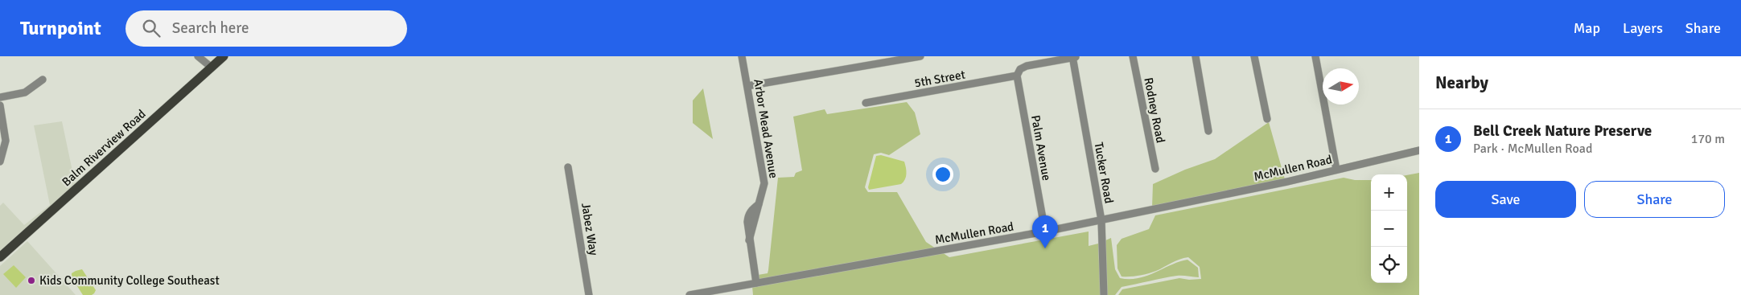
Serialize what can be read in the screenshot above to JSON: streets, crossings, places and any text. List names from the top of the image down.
{
  "streets": {
    "main road": ["Balm Riverview Road"],
    "street": [
      "5th Street",
      "Rodney Road",
      "Arbor Mead Avenue",
      "Palm Avenue",
      "McMullen Road",
      "Tucker Road",
      "Jabez Way"
    ]
  },
  "crossings": [
    ["5th Street", "Palm Avenue"],
    ["5th Street", "Tucker Road"],
    ["Arbor Mead Avenue", "McMullen Road"],
    ["Palm Avenue", "McMullen Road"],
    ["McMullen Road", "Tucker Road"]
  ],
  "places": ["Kids Community College Southeast"],
  "north": "right",
  "page": {
    "header": "Turnpoint",
    "search": "Search here",
    "nav": ["Map", "Layers", "Share"],
    "heading": "Nearby",
    "list": [
      {
        "mark": "1",
        "name": "Bell Creek Nature Preserve",
        "note": "Park · McMullen Road",
        "value": "170 m"
      }
    ],
    "buttons": ["Save", "Share"],
    "map_buttons": ["+", "−"],
    "pins": "1"
  }
}
